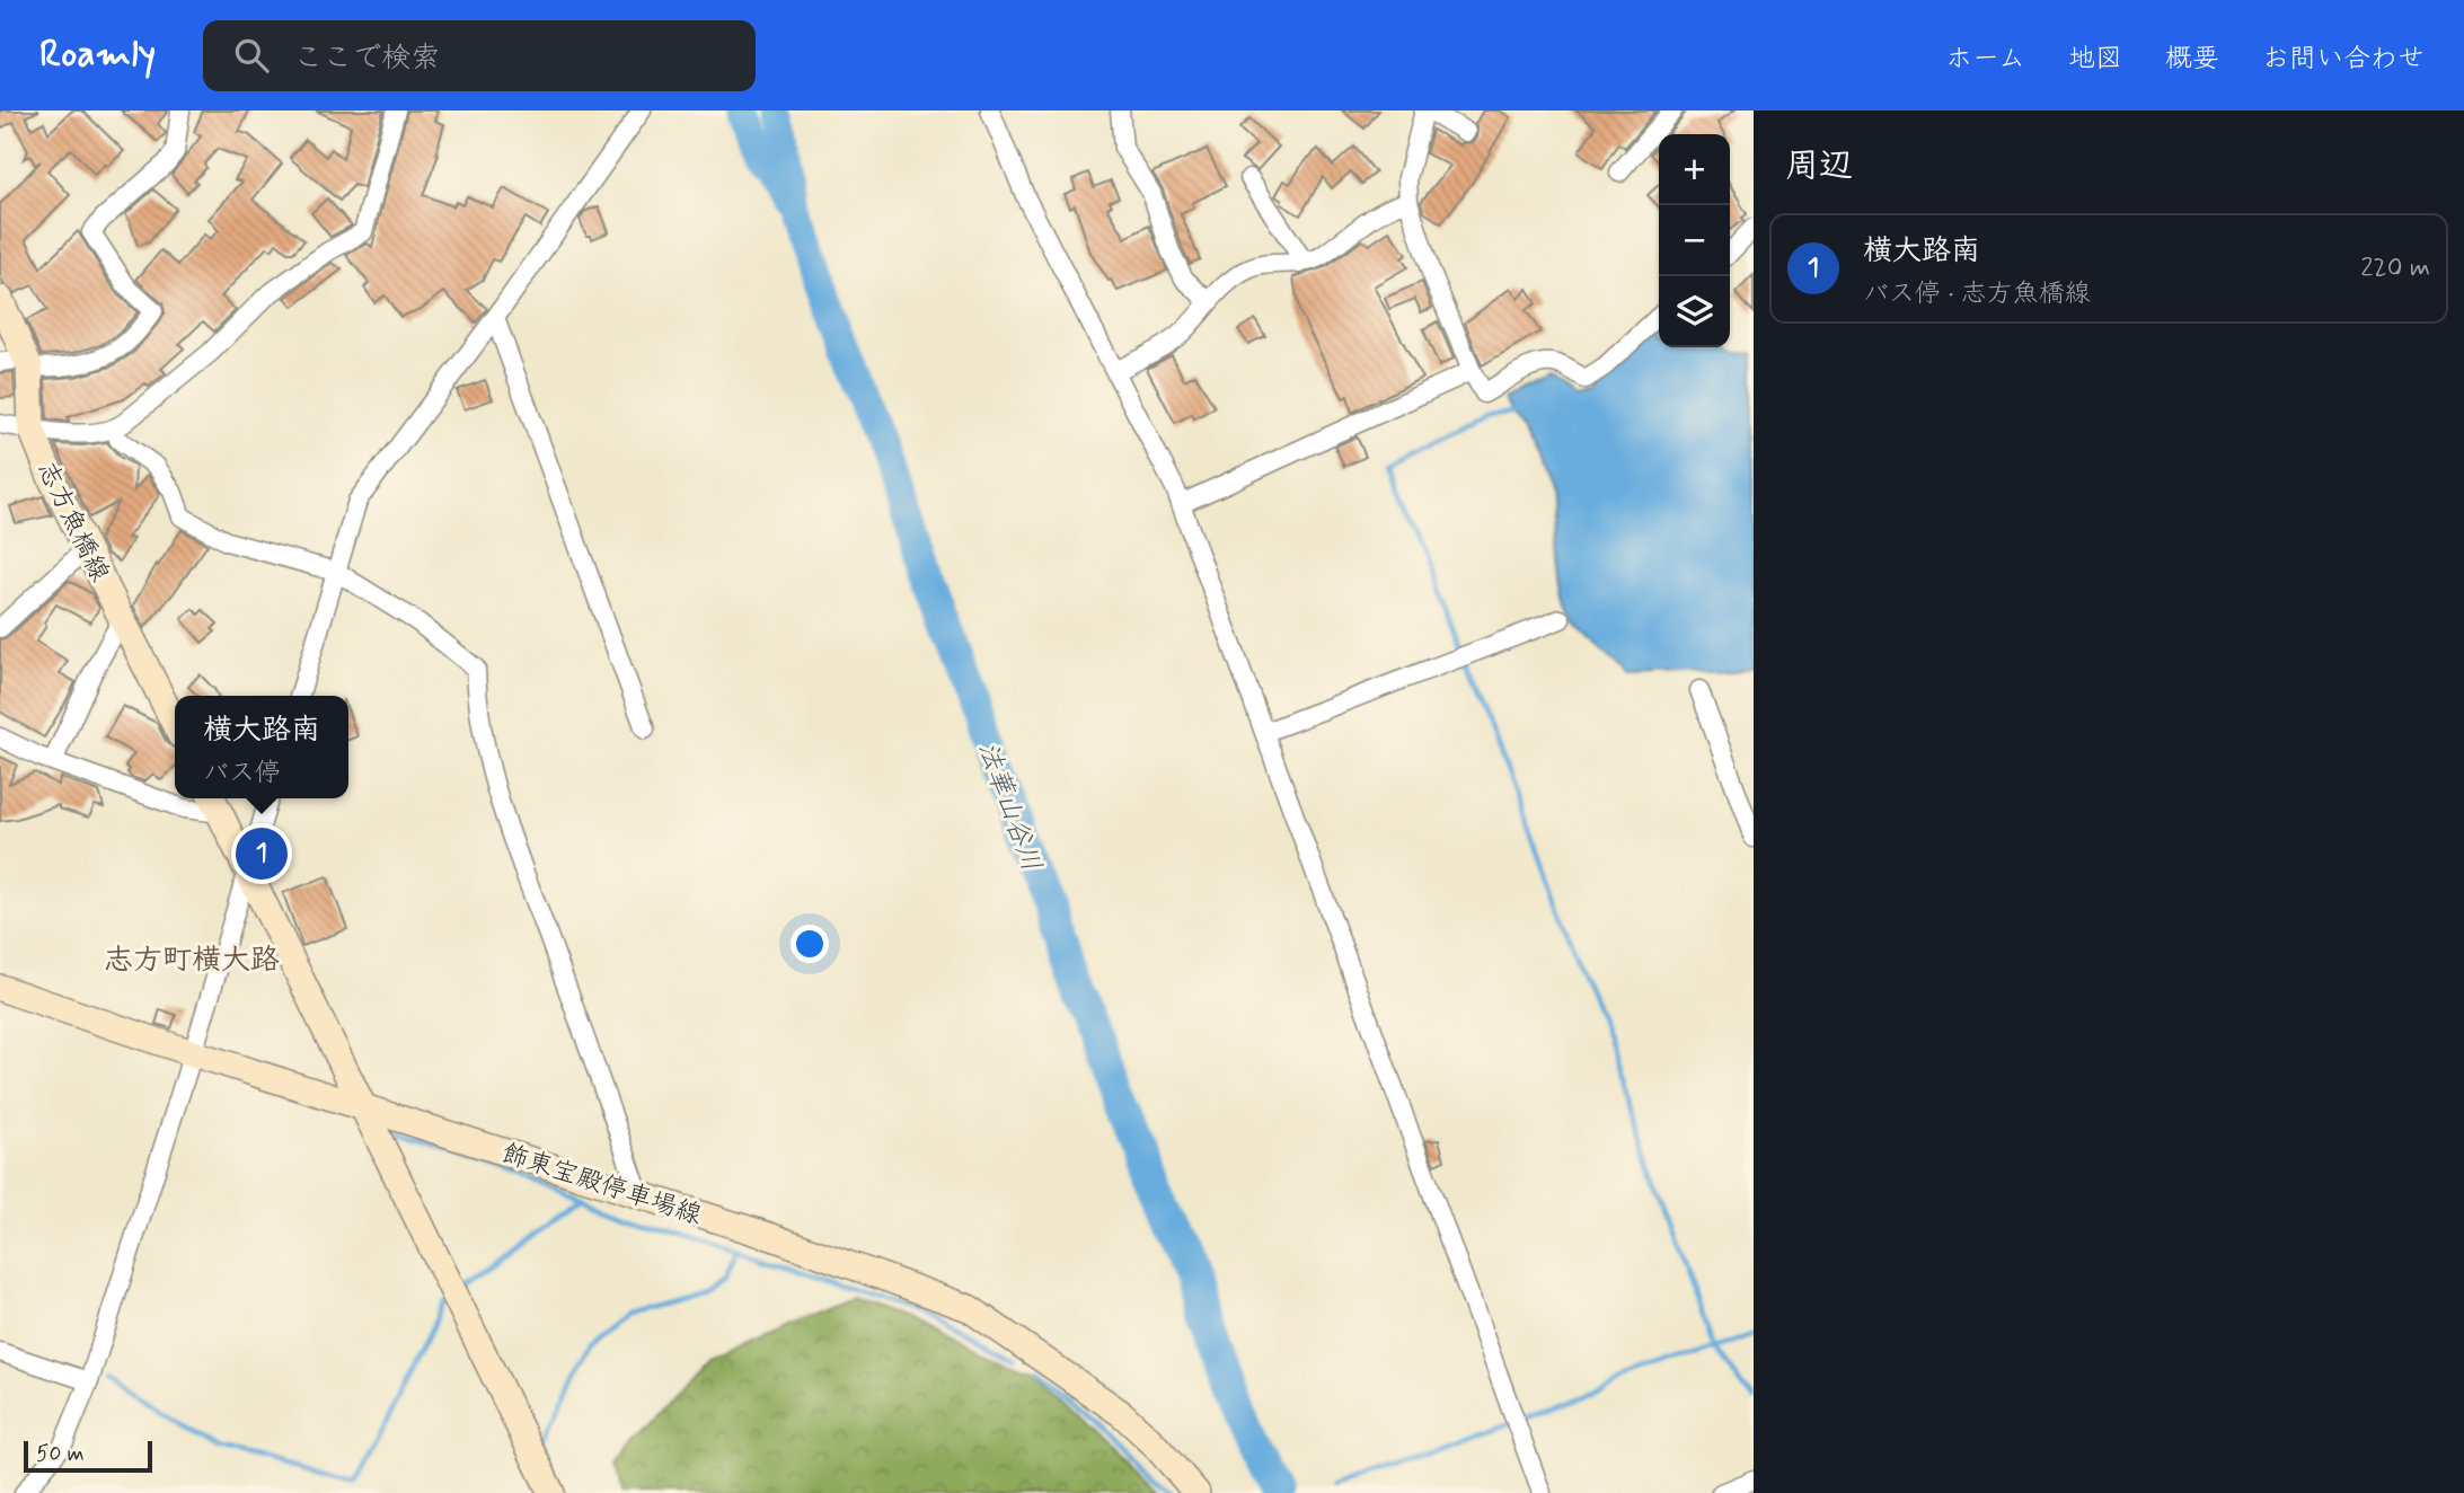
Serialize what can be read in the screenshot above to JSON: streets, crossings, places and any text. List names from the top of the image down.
{
  "streets": {
    "main road": ["志方魚橋線", "飾東宝殿停車場線"]
  },
  "districts": ["志方町横大路"],
  "water": ["法華山谷川"],
  "scale_bar": "50 m",
  "page": {
    "header": "Roamly",
    "search": "ここで検索",
    "nav": [
      "ホーム",
      "地図",
      "概要",
      "お問い合わせ"
    ],
    "heading": "周辺",
    "map_buttons": ["+", "−"],
    "list": [
      {
        "mark": "1",
        "name": "横大路南",
        "note": "バス停 · 志方魚橋線",
        "value": "220 m"
      }
    ],
    "popup": ["横大路南", "バス停"],
    "pins": "1",
    "scale": "50 m"
  }
}
